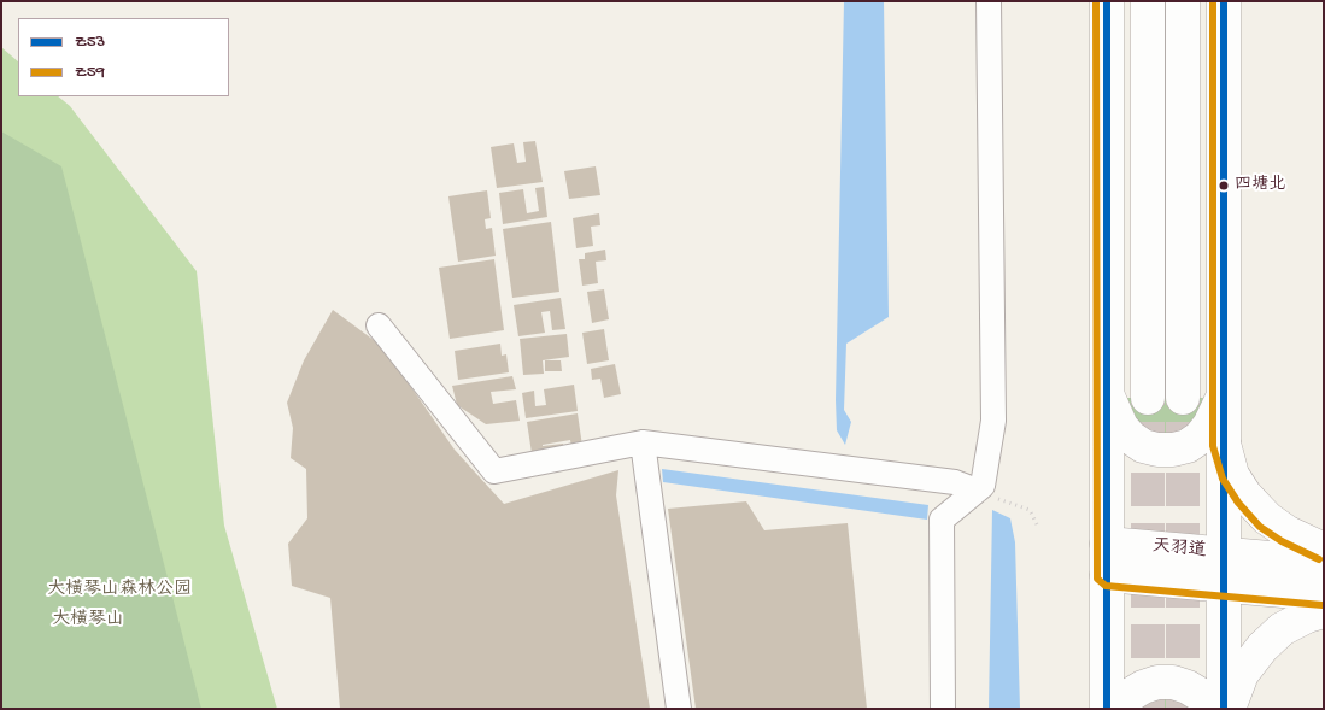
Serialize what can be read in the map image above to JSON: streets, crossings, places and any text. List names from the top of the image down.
{
  "streets": {
    "main road": ["天羽道"]
  },
  "parks": ["大横琴山森林公园", "大橫琴山"],
  "places": ["四塘北"],
  "lines": ["transit line Z53", "transit line Z59"],
  "legend": ["Z53", "Z59"]
}
